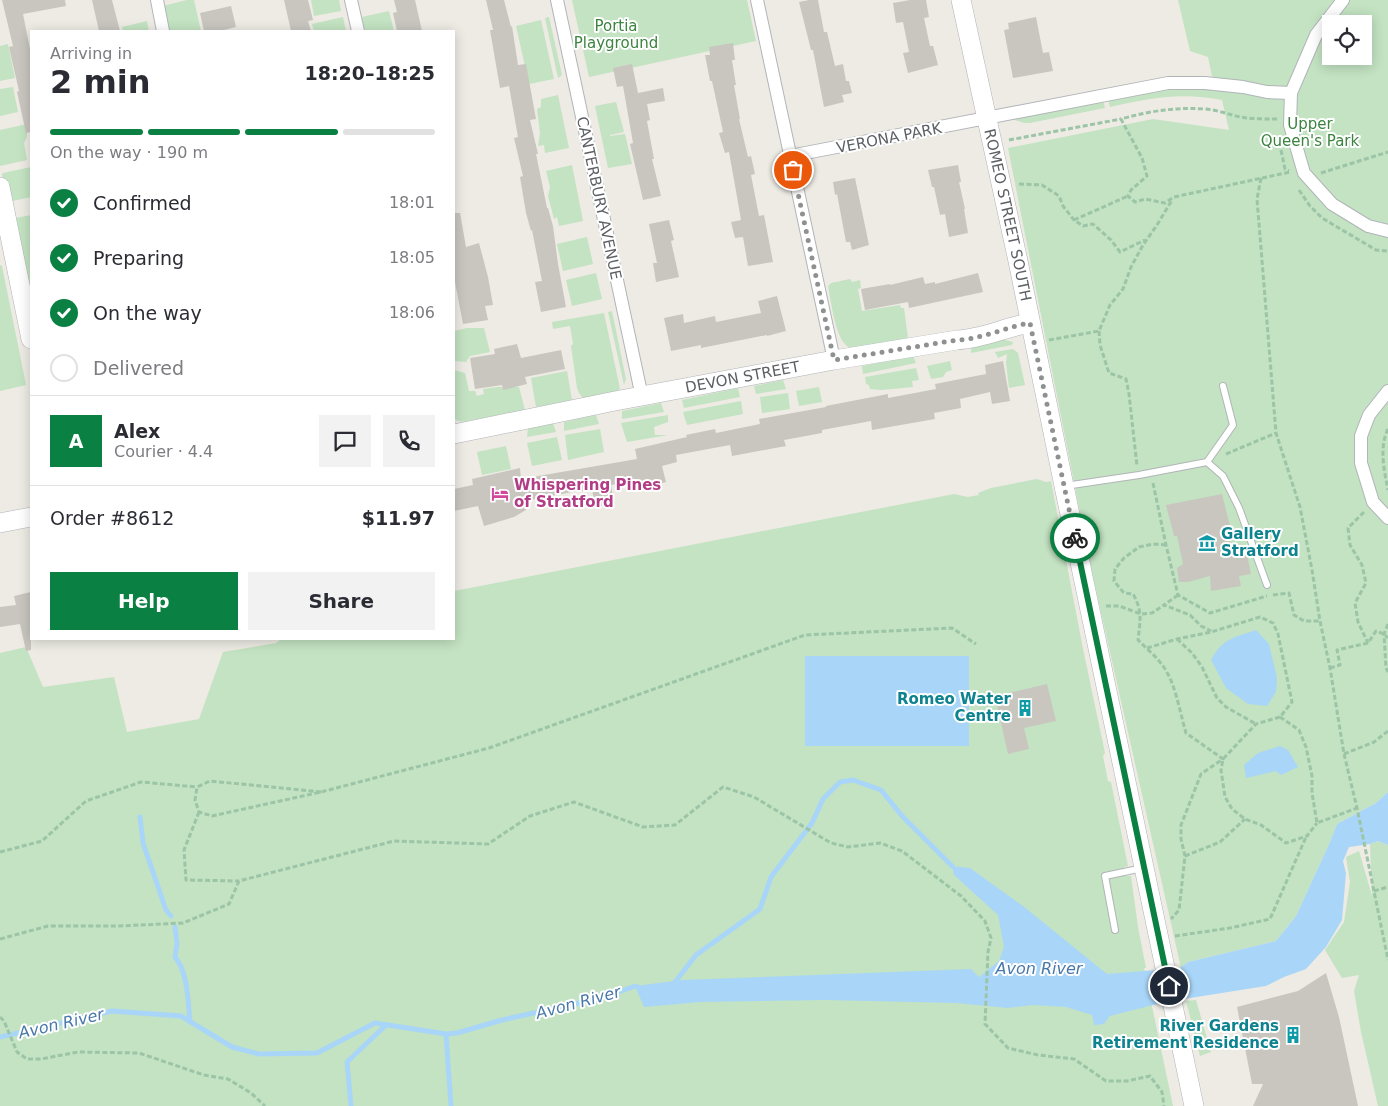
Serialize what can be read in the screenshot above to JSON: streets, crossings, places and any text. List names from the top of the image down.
{
  "streets": {
    "main road": ["ROMEO STREET SOUTH", "DEVON STREET"],
    "street": ["VERONA PARK", "CANTERBURY AVENUE"]
  },
  "crossings": [
    ["VERONA PARK", "ROMEO STREET SOUTH"],
    ["CANTERBURY AVENUE", "DEVON STREET"],
    ["ROMEO STREET SOUTH", "DEVON STREET"]
  ],
  "water": ["Avon River"],
  "parks": ["Portia Playground", "Upper Queen's Park"],
  "places": {
    "hotel": ["Whispering Pines of Stratford"],
    "museum": ["Gallery Stratford"],
    "building": ["Romeo Water Centre", "River Gardens Retirement Residence"]
  },
  "page": {
    "heading": ["2 min", "Arriving in", "18:20–18:25"],
    "panel": [
      "Alex",
      "Courier · 4.4",
      "Order #8612",
      "$11.97"
    ],
    "bar": "On the way · 190 m",
    "list": [
      ["Confirmed", "18:01"],
      ["Preparing", "18:05"],
      ["On the way", "18:06"],
      "Delivered"
    ],
    "round": "A",
    "buttons": ["Help", "Share"]
  }
}
